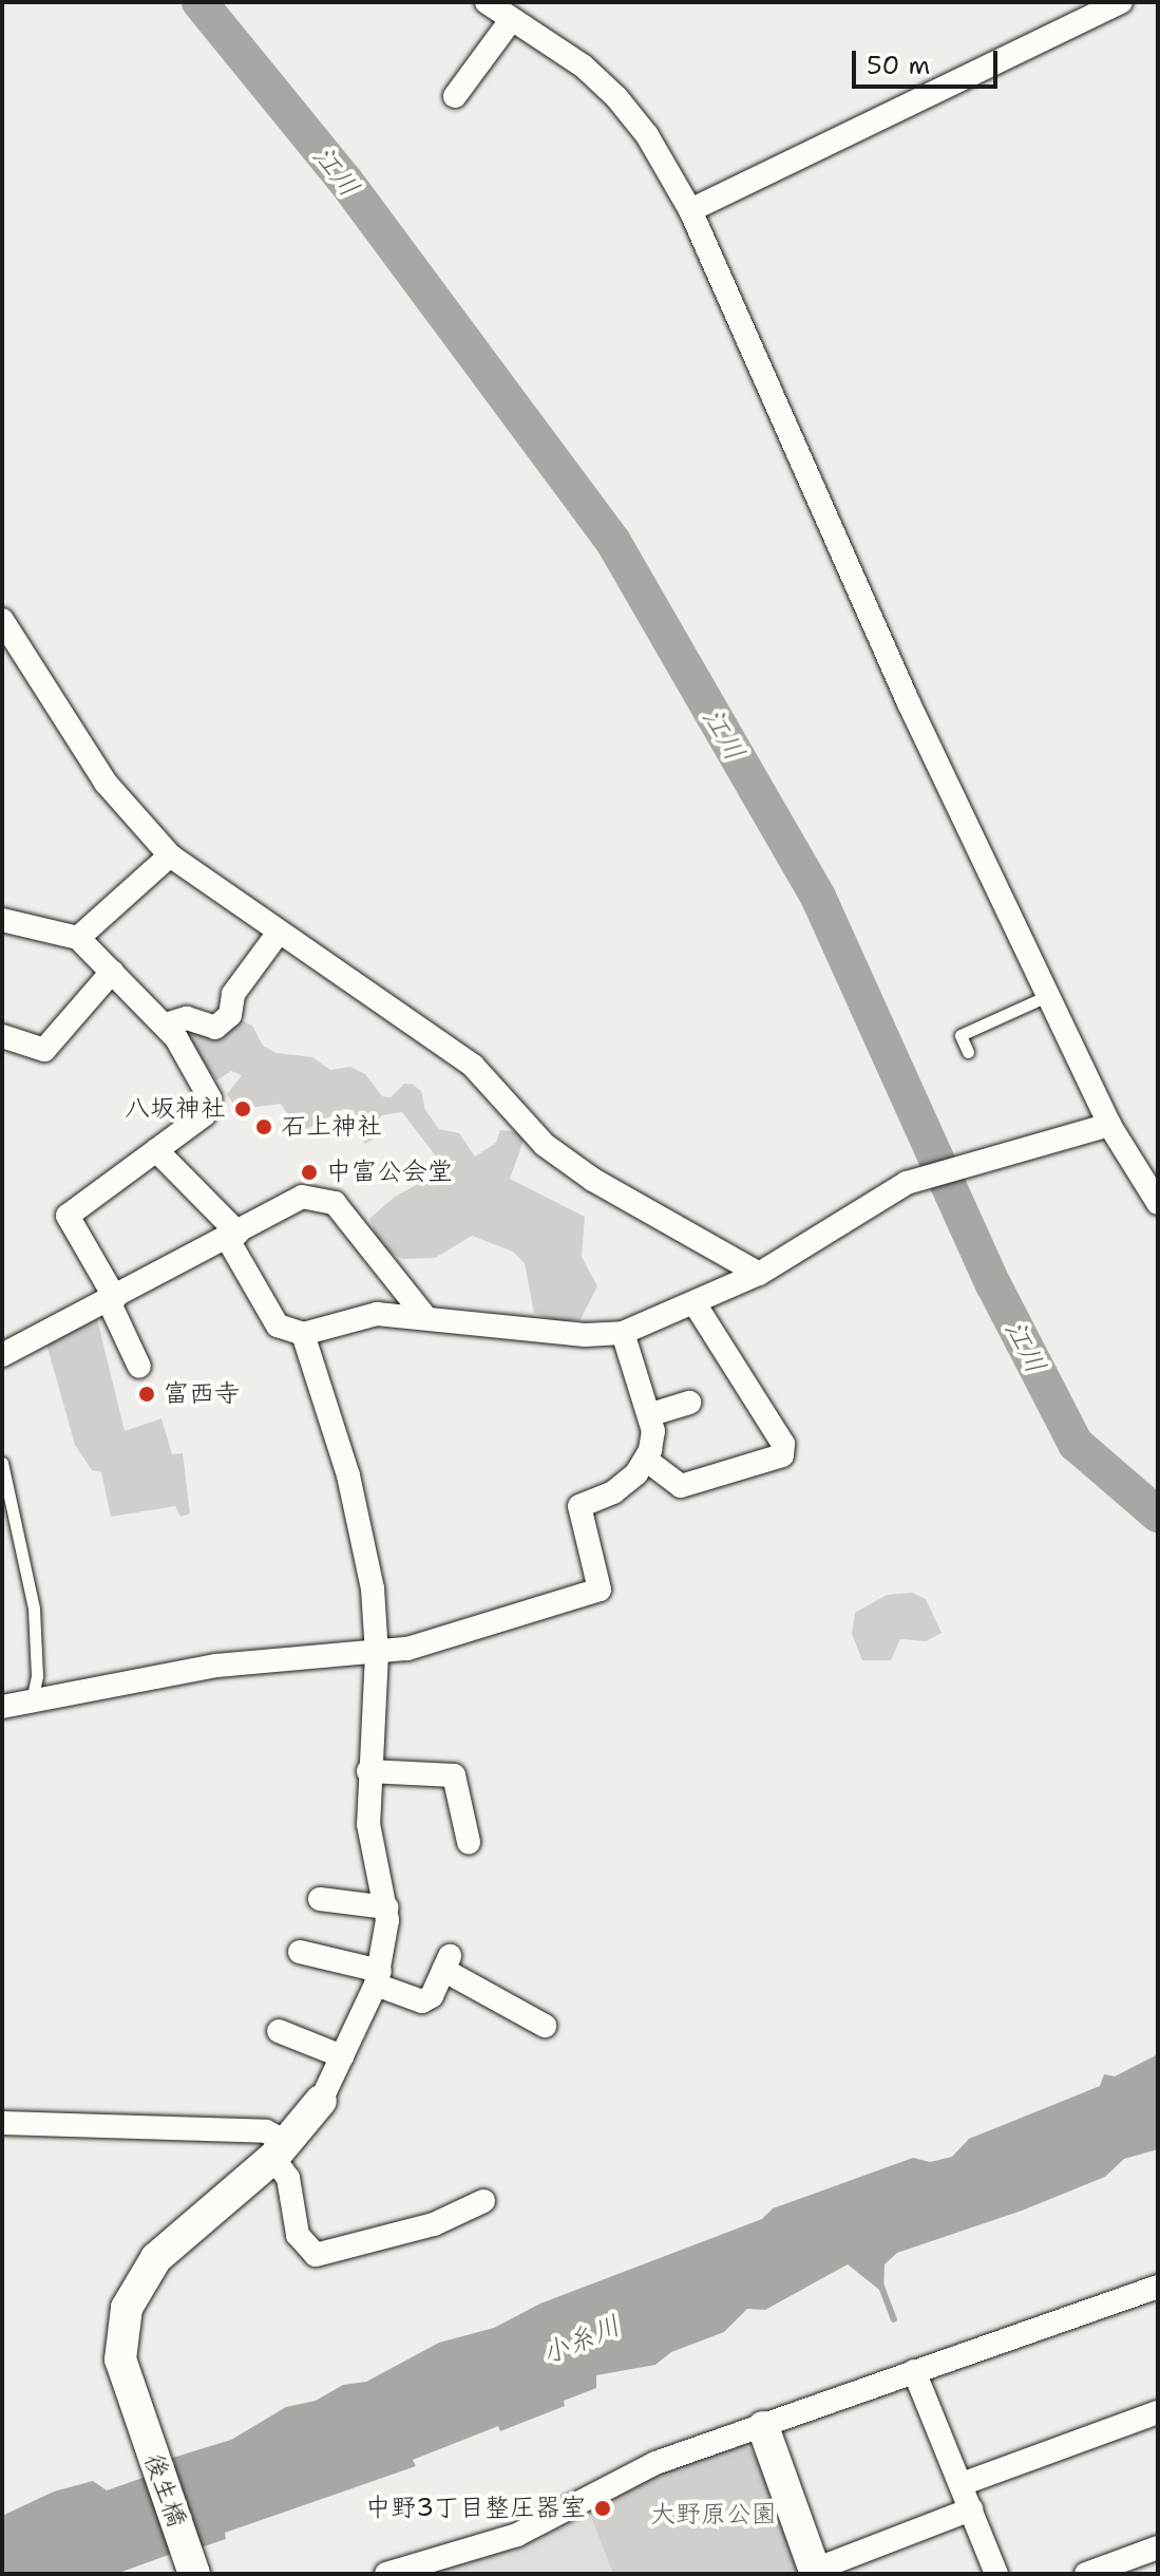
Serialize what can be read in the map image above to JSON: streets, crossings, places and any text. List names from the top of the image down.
{
  "streets": {
    "street": ["後生橋"]
  },
  "water": ["江川", "小糸川"],
  "parks": ["大野原公園"],
  "places": [
    "八坂神社",
    "石上神社",
    "中富公会堂",
    "富西寺",
    "中野3丁目整圧器室"
  ],
  "scale_bar": "50 m"
}
